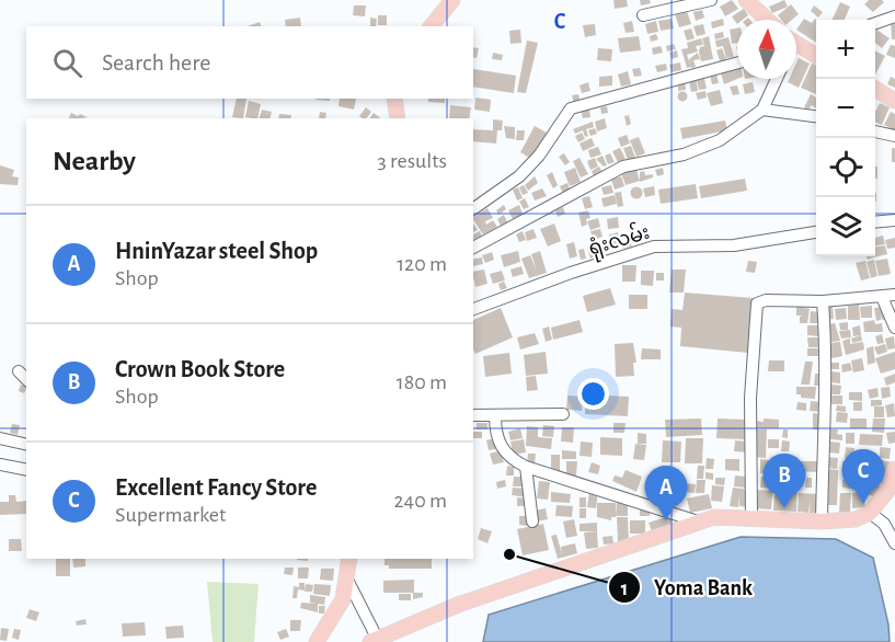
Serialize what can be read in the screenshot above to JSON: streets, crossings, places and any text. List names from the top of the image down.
{
  "streets": {
    "street": ["ရုံးလမ်း"]
  },
  "places": ["Yoma Bank"],
  "north": "top",
  "page": {
    "map_buttons": ["+", "−"],
    "search": "Search here",
    "heading": ["Nearby", "3 results"],
    "list": [
      {
        "mark": "A",
        "name": "HninYazar steel Shop",
        "note": "Shop",
        "value": "120 m"
      },
      {
        "mark": "B",
        "name": "Crown Book Store",
        "note": "Shop",
        "value": "180 m"
      },
      {
        "mark": "C",
        "name": "Excellent Fancy Store",
        "note": "Supermarket",
        "value": "240 m"
      }
    ],
    "pins": ["C", "B", "A"]
  },
  "grid": {
    "columns": ["C"]
  }
}
